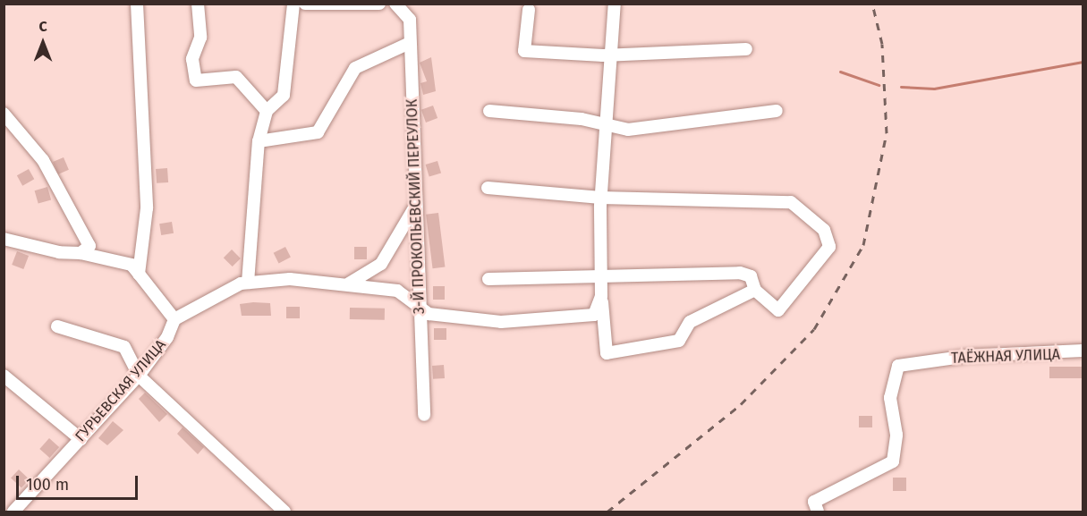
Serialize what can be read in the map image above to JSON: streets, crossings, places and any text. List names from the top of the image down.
{
  "streets": {
    "street": ["3-Й ПРОКОПЬЕВСКИЙ ПЕРЕУЛОК", "ТАЁЖНАЯ УЛИЦА", "ГУРЬЕВСКАЯ УЛИЦА"]
  },
  "scale_bar": "100 m",
  "north": "top"
}
